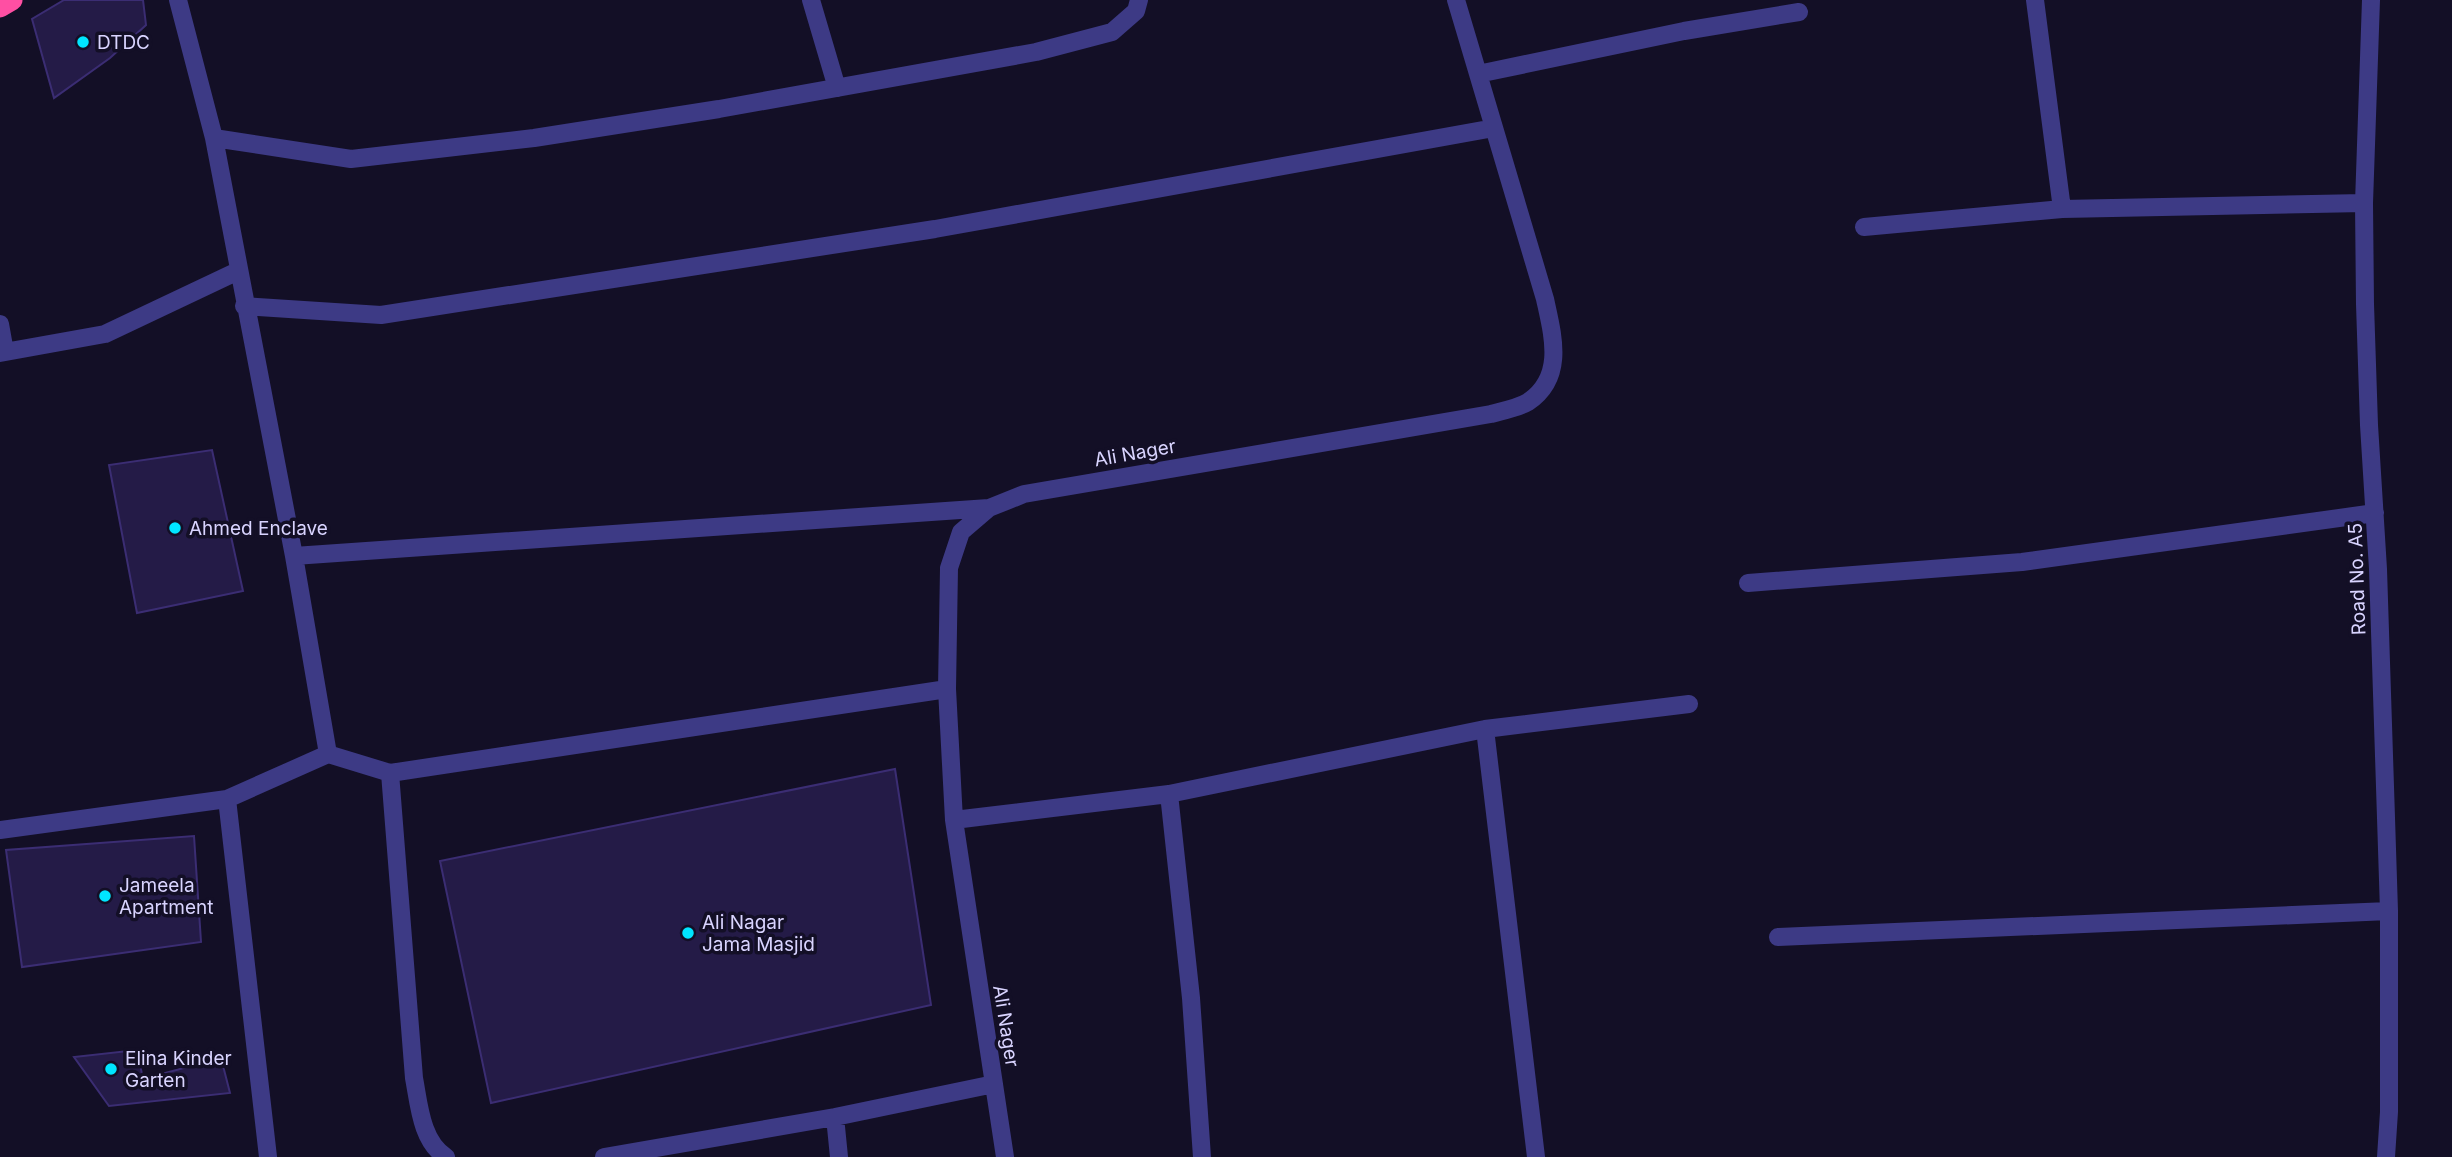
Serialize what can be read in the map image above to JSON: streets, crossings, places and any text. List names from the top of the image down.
{
  "streets": {
    "street": ["Ali Nager", "Road No. A5"]
  },
  "places": [
    "DTDC",
    "Ahmed Enclave",
    "Jameela Apartment",
    "Ali Nagar Jama Masjid",
    "Elina Kinder Garten"
  ]
}
